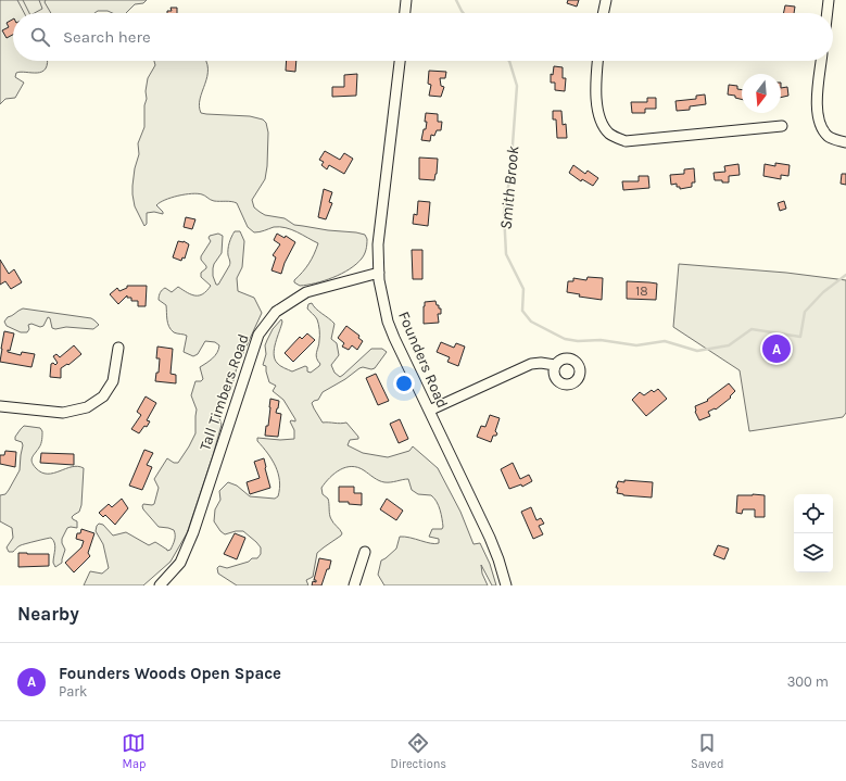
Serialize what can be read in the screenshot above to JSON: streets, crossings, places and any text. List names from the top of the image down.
{
  "streets": {
    "street": ["Founders Road", "Tall Timbers Road"]
  },
  "crossings": [
    ["Founders Road", "Tall Timbers Road"]
  ],
  "water": ["Smith Brook"],
  "house_numbers": ["18"],
  "north": "bottom",
  "page": {
    "search": "Search here",
    "pins": "A",
    "heading": "Nearby",
    "list": [
      {
        "mark": "A",
        "name": "Founders Woods Open Space",
        "note": "Park",
        "value": "300 m"
      }
    ],
    "nav": ["Map", "Directions", "Saved"]
  }
}
